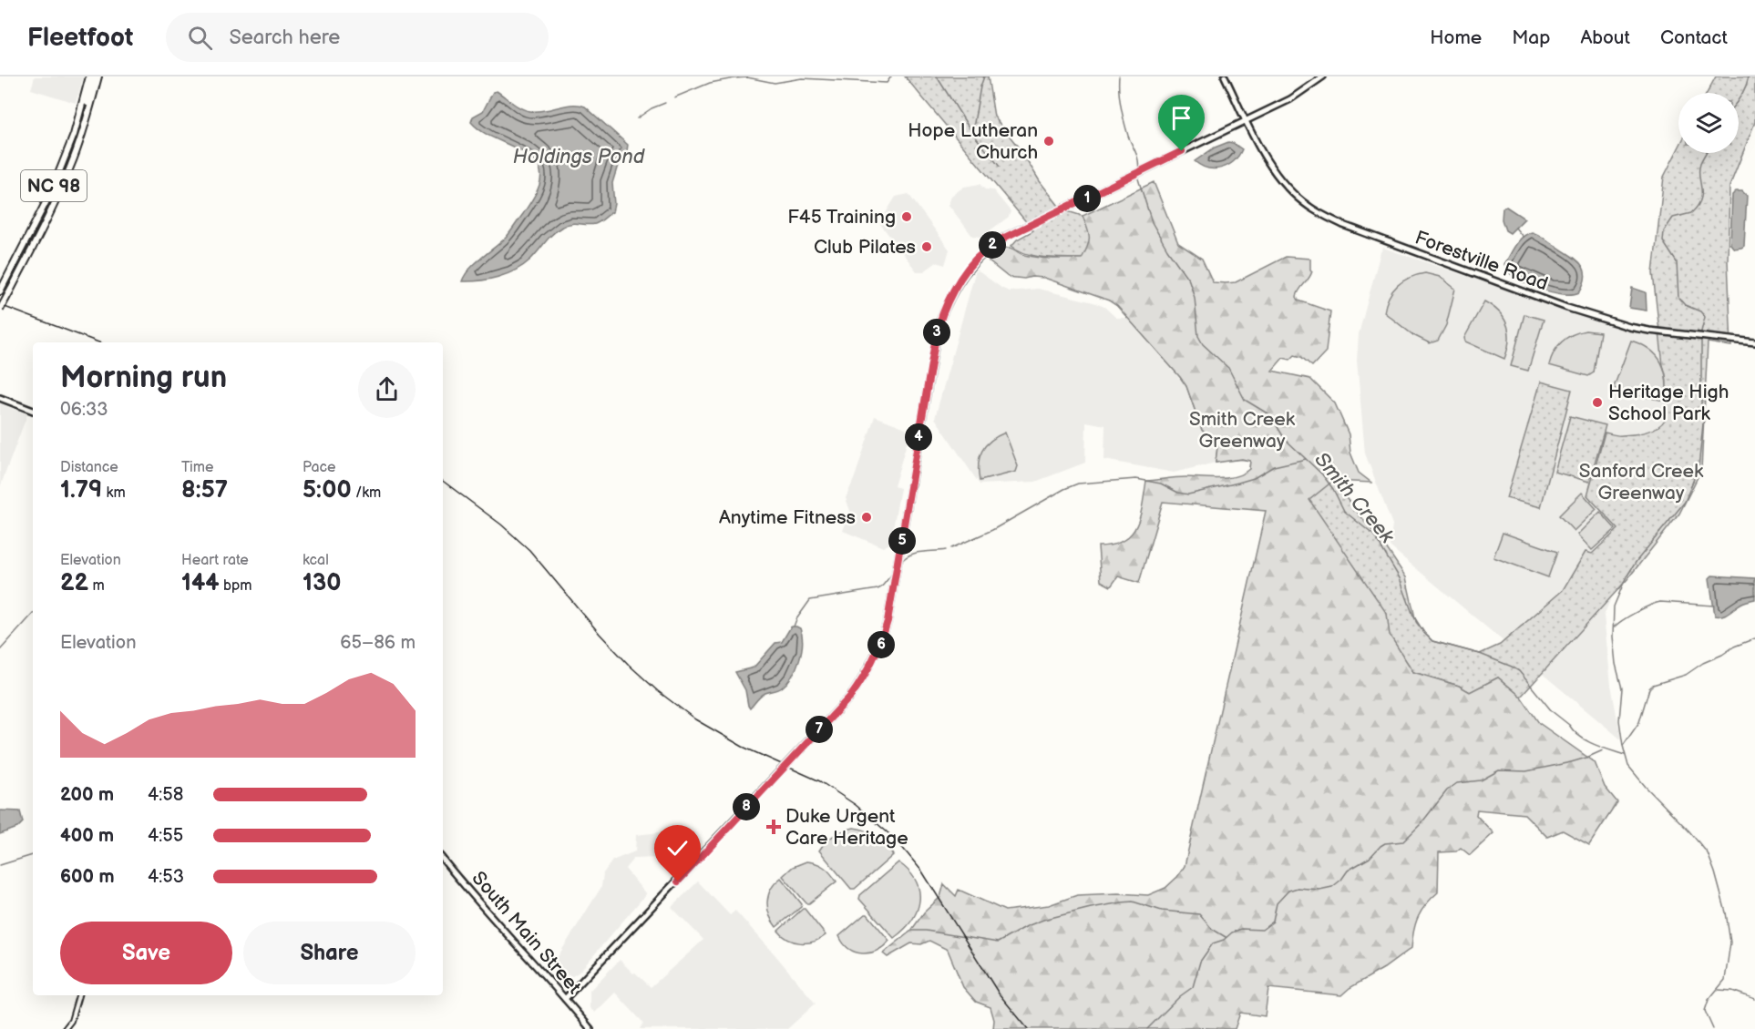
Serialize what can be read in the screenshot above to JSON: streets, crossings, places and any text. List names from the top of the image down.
{
  "streets": {
    "highway": ["NC 98"],
    "main road": ["Forestville Road", "South Main Street"]
  },
  "water": ["Holdings Pond", "Smith Creek"],
  "parks": ["Smith Creek Greenway", "Sanford Creek Greenway"],
  "places": {
    "other": [
      "Hope Lutheran Church",
      "F45 Training",
      "Club Pilates",
      "Heritage High School Park",
      "Anytime Fitness"
    ],
    "health": ["Duke Urgent Care Heritage"]
  },
  "page": {
    "header": "Fleetfoot",
    "search": "Search here",
    "nav": [
      "Home",
      "Map",
      "About",
      "Contact"
    ],
    "pins": [
      "1",
      "2",
      "3",
      "4",
      "5",
      "6",
      "7",
      "8"
    ],
    "heading": ["Morning run", "06:33"],
    "stats": [
      ["Distance", "1.79 km"],
      ["Time", "8:57"],
      ["Pace", "5:00 /km"],
      ["Elevation", "22 m"],
      ["Heart rate", "144 bpm"],
      ["kcal", "130"]
    ],
    "chart": ["Elevation", "65–86 m"],
    "list": [
      {
        "name": "200 m",
        "note": "4:58"
      },
      {
        "name": "400 m",
        "note": "4:55"
      },
      {
        "name": "600 m",
        "note": "4:53"
      }
    ],
    "buttons": ["Save", "Share"]
  }
}
